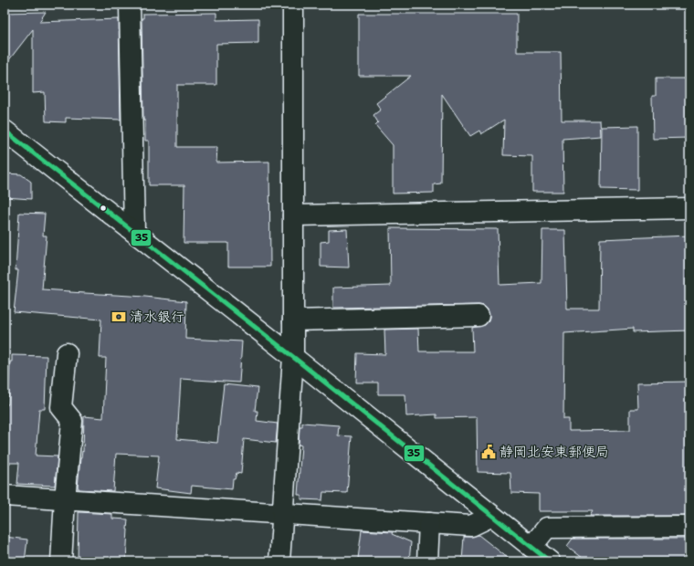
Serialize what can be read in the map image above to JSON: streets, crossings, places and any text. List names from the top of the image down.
{
  "places": {
    "bank": ["清水銀行"],
    "public building": ["静岡北安東郵便局"]
  },
  "lines": ["transit line 35"]
}
